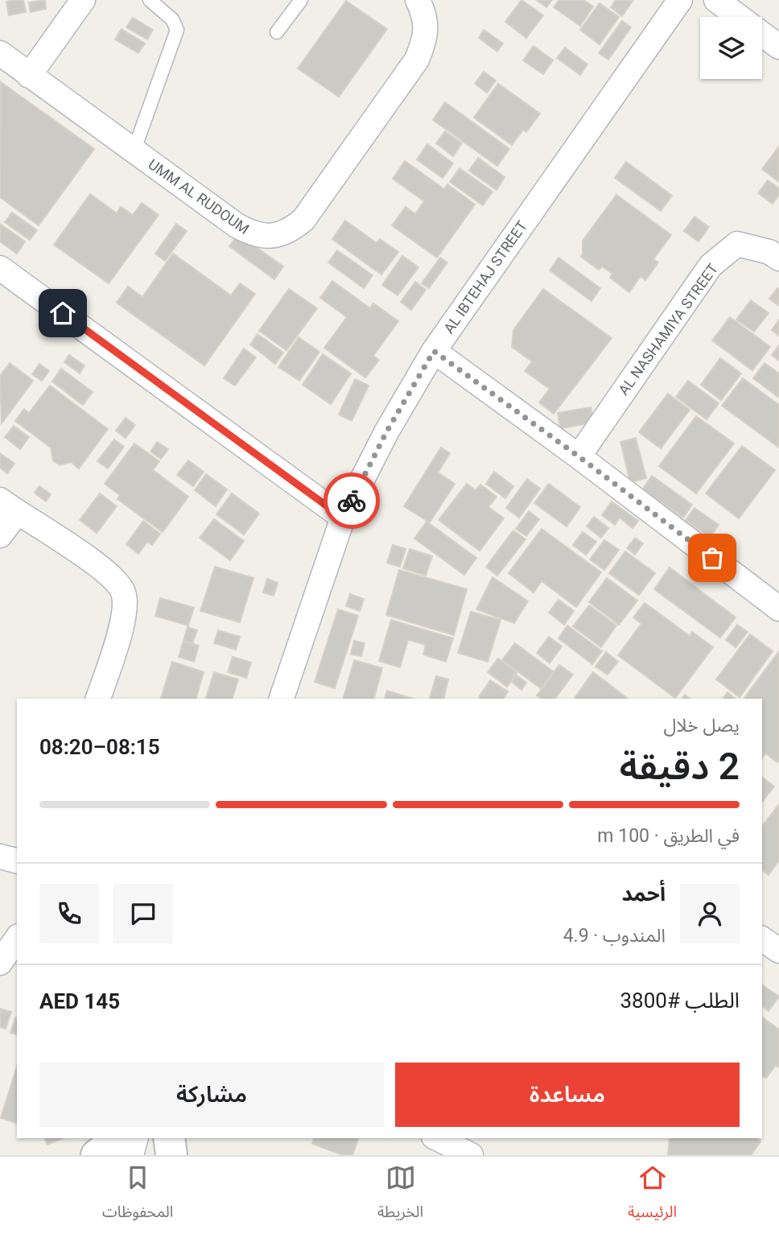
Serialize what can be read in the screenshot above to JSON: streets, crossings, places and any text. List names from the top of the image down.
{
  "streets": {
    "street": ["UMM AL RUDOUM", "AL IBTEHAJ STREET", "AL NASHAMIYA STREET"]
  },
  "page": {
    "heading": ["2 دقيقة", "يصل خلال", "08:15–08:20"],
    "panel": [
      "أحمد",
      "المندوب · 4.9",
      "الطلب #3800",
      "AED 145"
    ],
    "bar": "في الطريق · 100 m",
    "buttons": ["مساعدة", "مشاركة"],
    "tabs": ["الرئيسية", "الخريطة", "المحفوظات"]
  }
}
